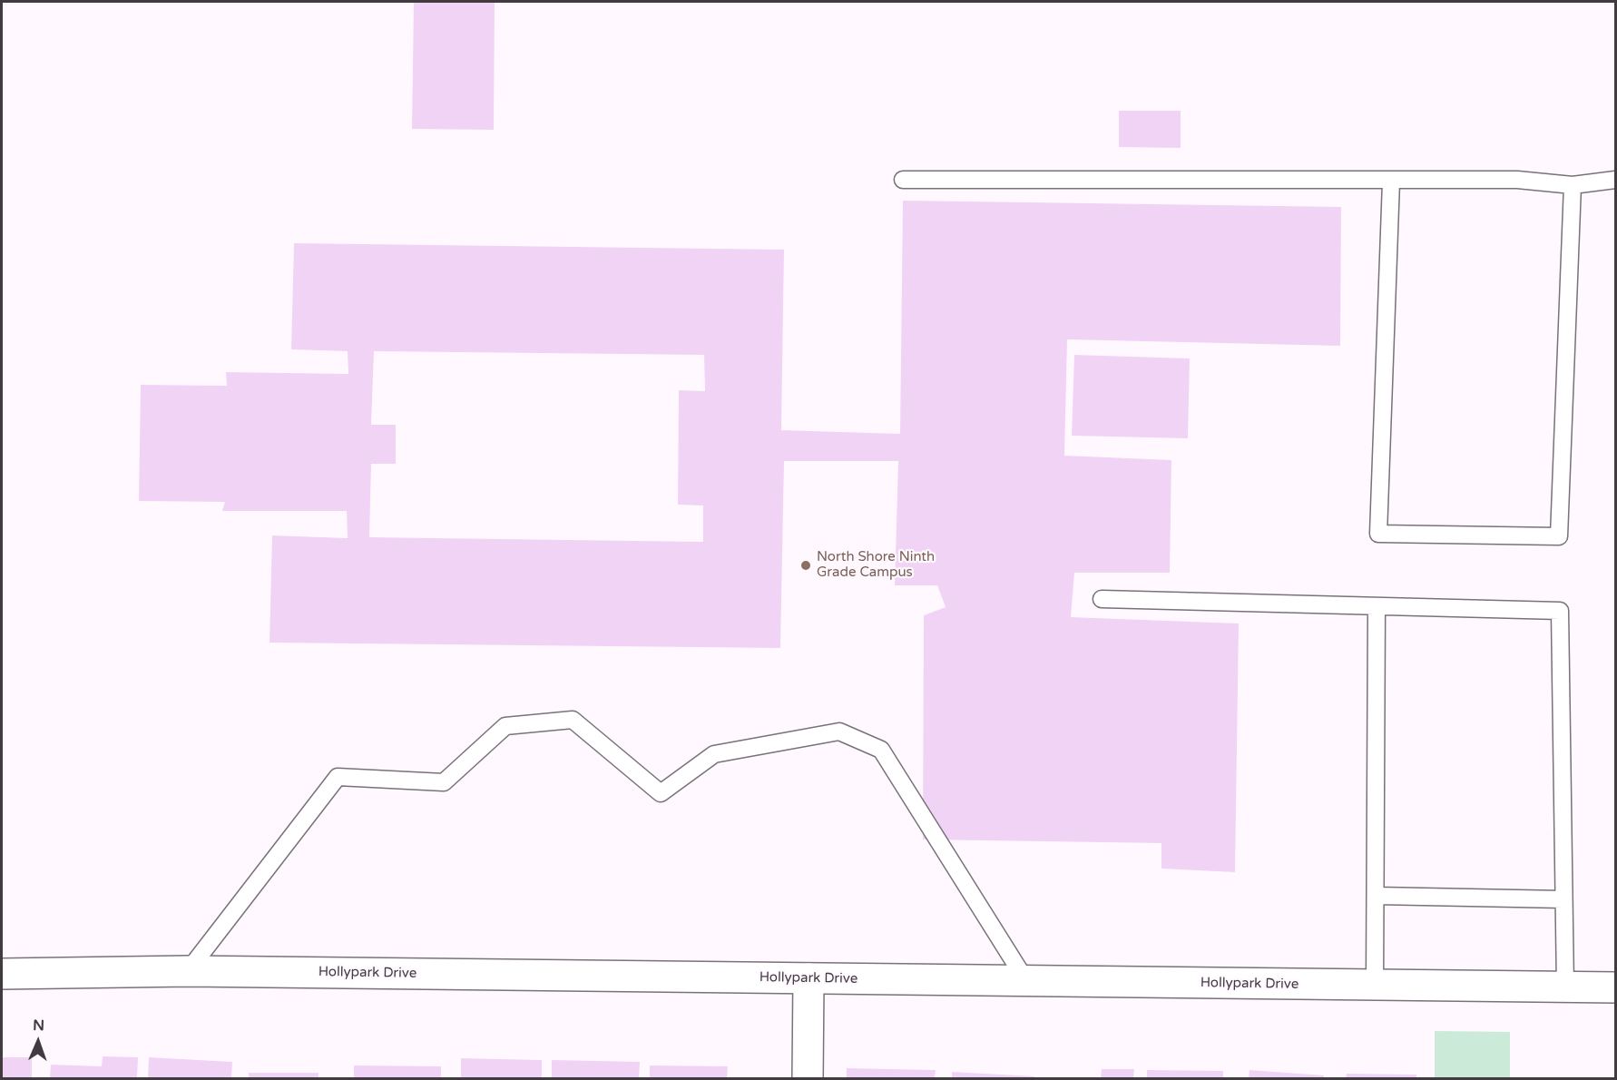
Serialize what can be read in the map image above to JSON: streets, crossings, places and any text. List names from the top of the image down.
{
  "streets": {
    "street": ["Hollypark Drive"]
  },
  "places": ["North Shore Ninth Grade Campus"],
  "north": "top"
}
